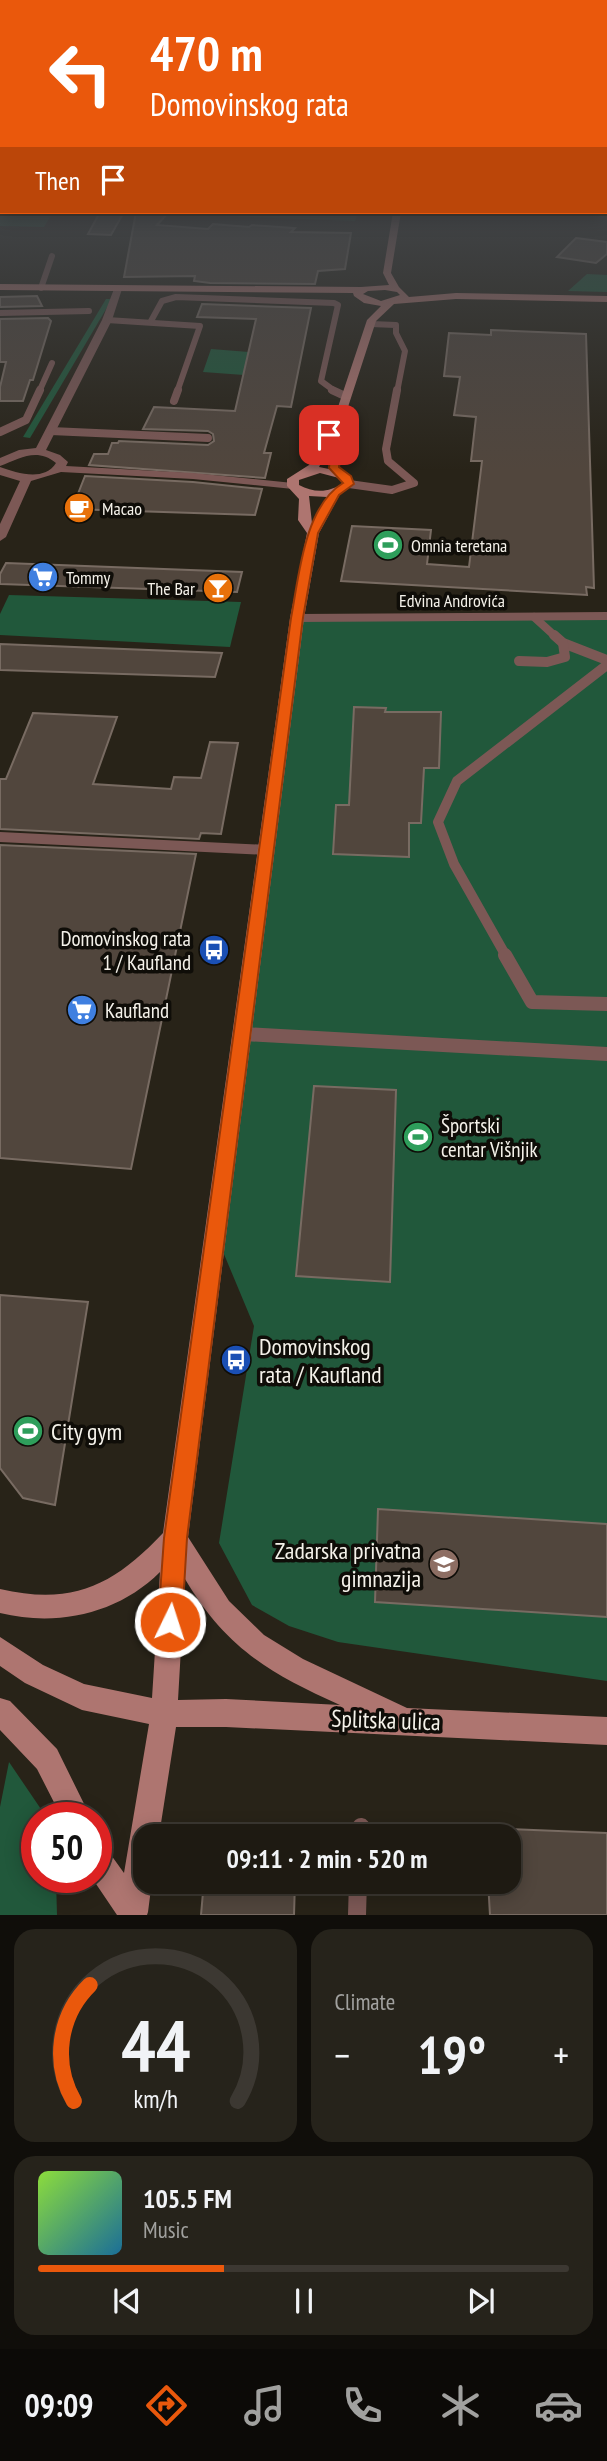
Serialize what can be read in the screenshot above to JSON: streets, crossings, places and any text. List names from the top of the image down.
{
  "streets": {
    "main road": ["Splitska ulica"],
    "street": ["Edvina Androvića"]
  },
  "places": {
    "cafe": ["Macao"],
    "sports": ["Omnia teretana", "Športski centar Višnjik", "City gym"],
    "supermarket": ["Tommy", "Kaufland"],
    "bar": ["The Bar"],
    "bus stop": ["Domovinskog rata 1 / Kaufland", "Domovinskog rata / Kaufland"],
    "school or university": ["Zadarska privatna gimnazija"]
  },
  "page": {
    "turn": ["470 m", "Domovinskog rata"],
    "then": "Then",
    "limit": "50",
    "trip": "09:11 · 2 min · 520 m",
    "tile": "Climate",
    "heat": ["−", "19°", "+"],
    "song": ["105.5 FM", "Music"],
    "tabs": "09:09",
    "gauge": ["44", "km/h"]
  }
}
